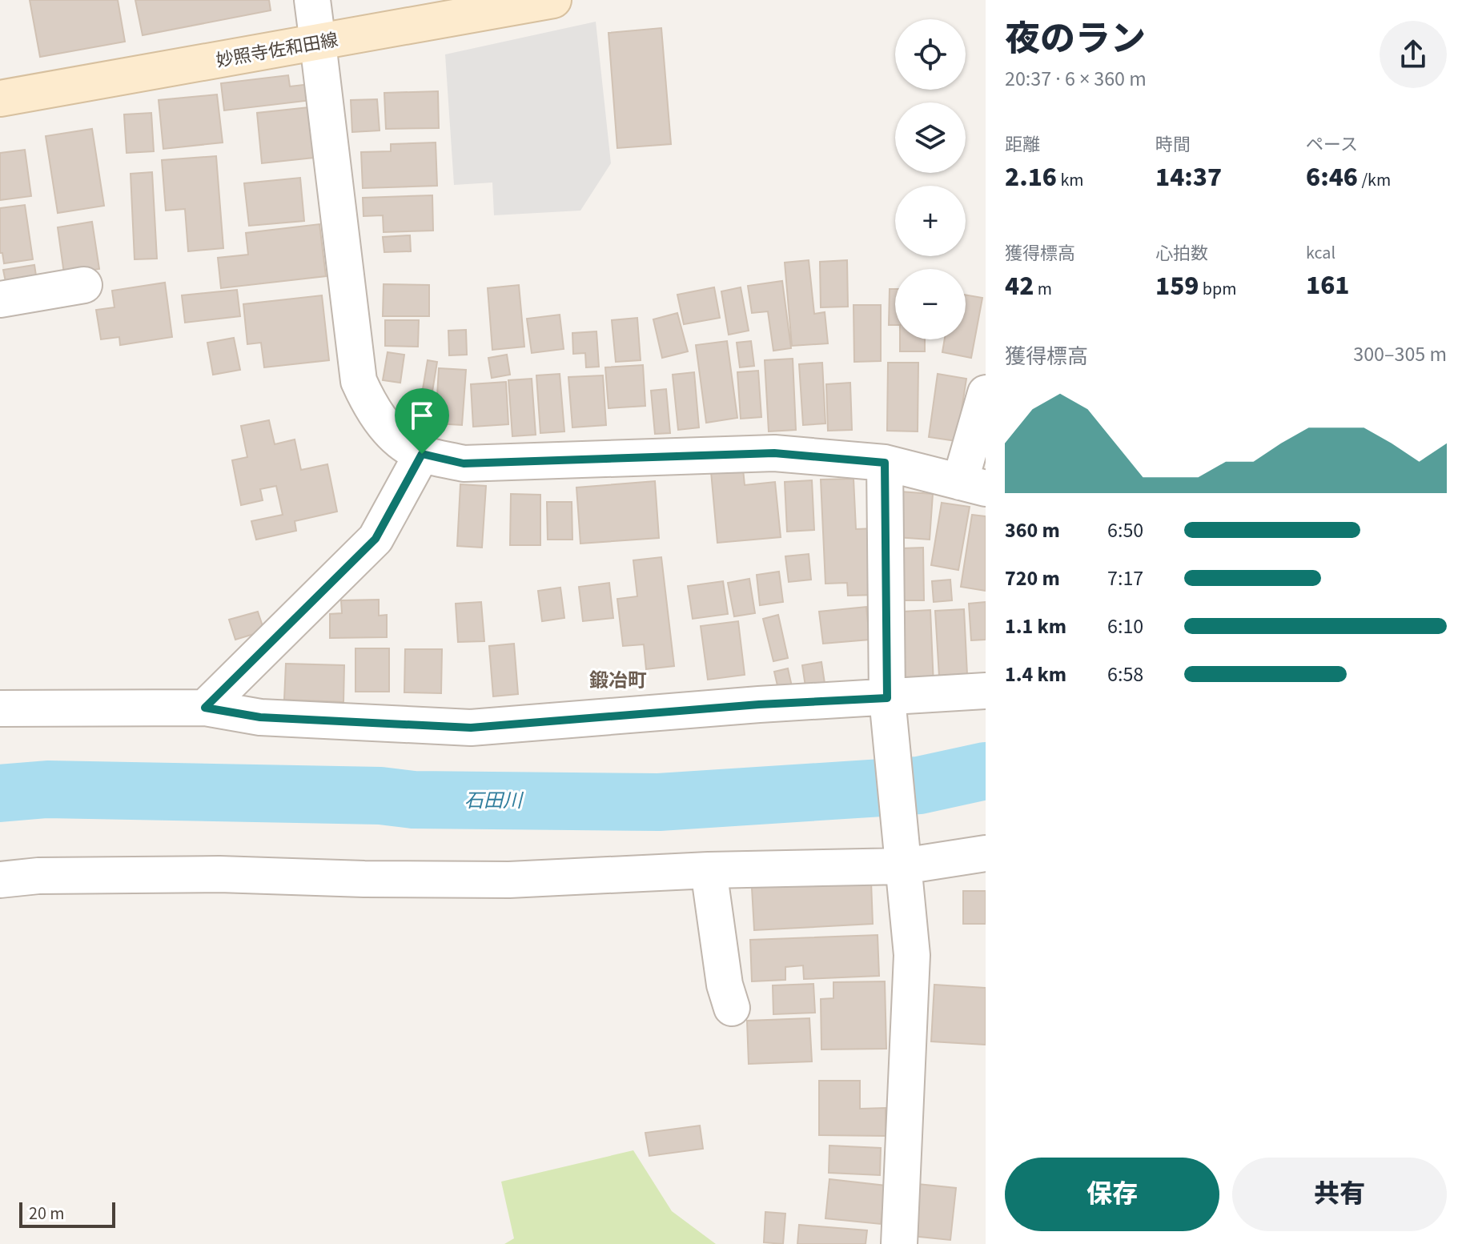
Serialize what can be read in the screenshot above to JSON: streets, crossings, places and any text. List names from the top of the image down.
{
  "streets": {
    "main road": ["妙照寺佐和田線"]
  },
  "districts": ["鍛冶町"],
  "water": ["石田川"],
  "scale_bar": "20 m",
  "page": {
    "heading": ["夜のラン", "20:37 · 6 × 360 m"],
    "map_buttons": ["+", "−"],
    "stats": [
      ["距離", "2.16 km"],
      ["時間", "14:37"],
      ["ペース", "6:46 /km"],
      ["獲得標高", "42 m"],
      ["心拍数", "159 bpm"],
      ["kcal", "161"]
    ],
    "chart": ["獲得標高", "300–305 m"],
    "list": [
      {
        "name": "360 m",
        "note": "6:50"
      },
      {
        "name": "720 m",
        "note": "7:17"
      },
      {
        "name": "1.1 km",
        "note": "6:10"
      },
      {
        "name": "1.4 km",
        "note": "6:58"
      }
    ],
    "buttons": ["保存", "共有"],
    "scale": "20 m"
  }
}
